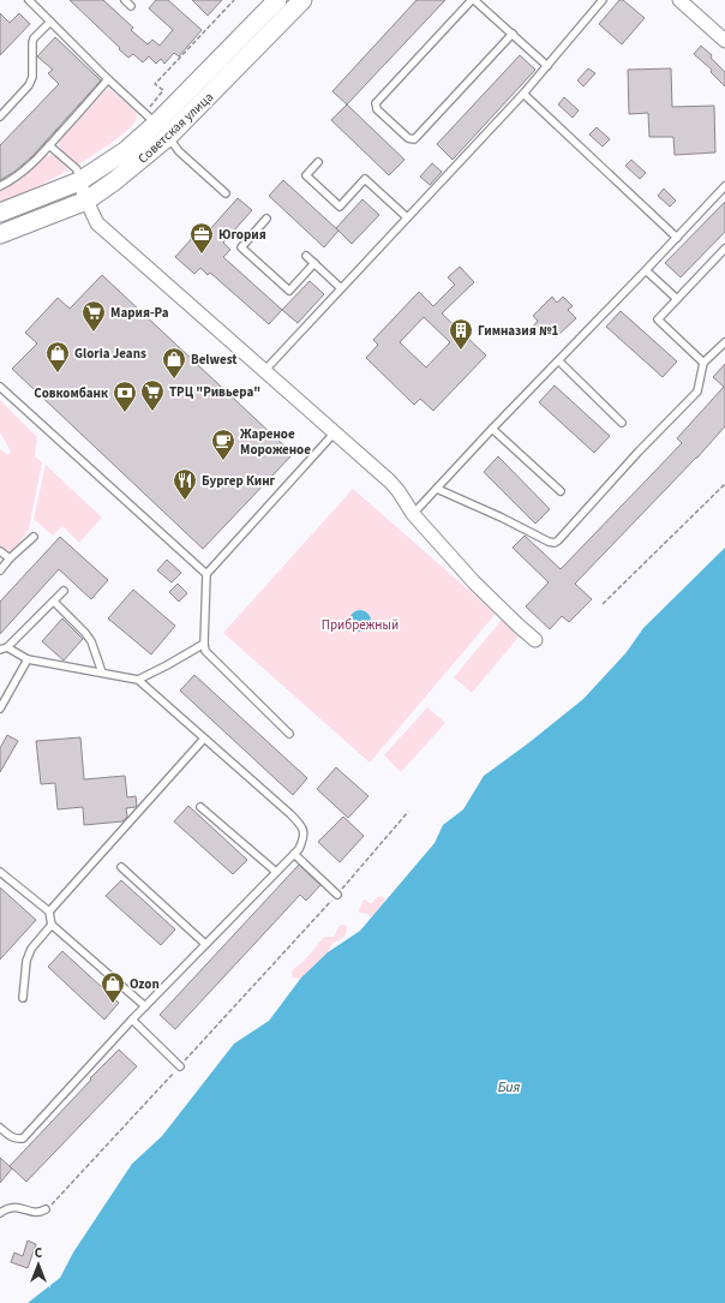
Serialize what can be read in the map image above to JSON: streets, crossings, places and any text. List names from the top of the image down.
{
  "streets": {
    "main road": ["Советская улица"]
  },
  "water": ["Бия"],
  "parks": ["Прибрежный"],
  "places": {
    "office": ["Югория"],
    "supermarket": ["Мария-Ра", "ТРЦ \"Ривьера\""],
    "building": ["Гимназия №1"],
    "shop": ["Gloria Jeans", "Belwest", "Ozon"],
    "bank": ["Совкомбанк"],
    "cafe": ["Жареное Мороженое"],
    "restaurant": ["Бургер Кинг"]
  },
  "north": "top"
}
